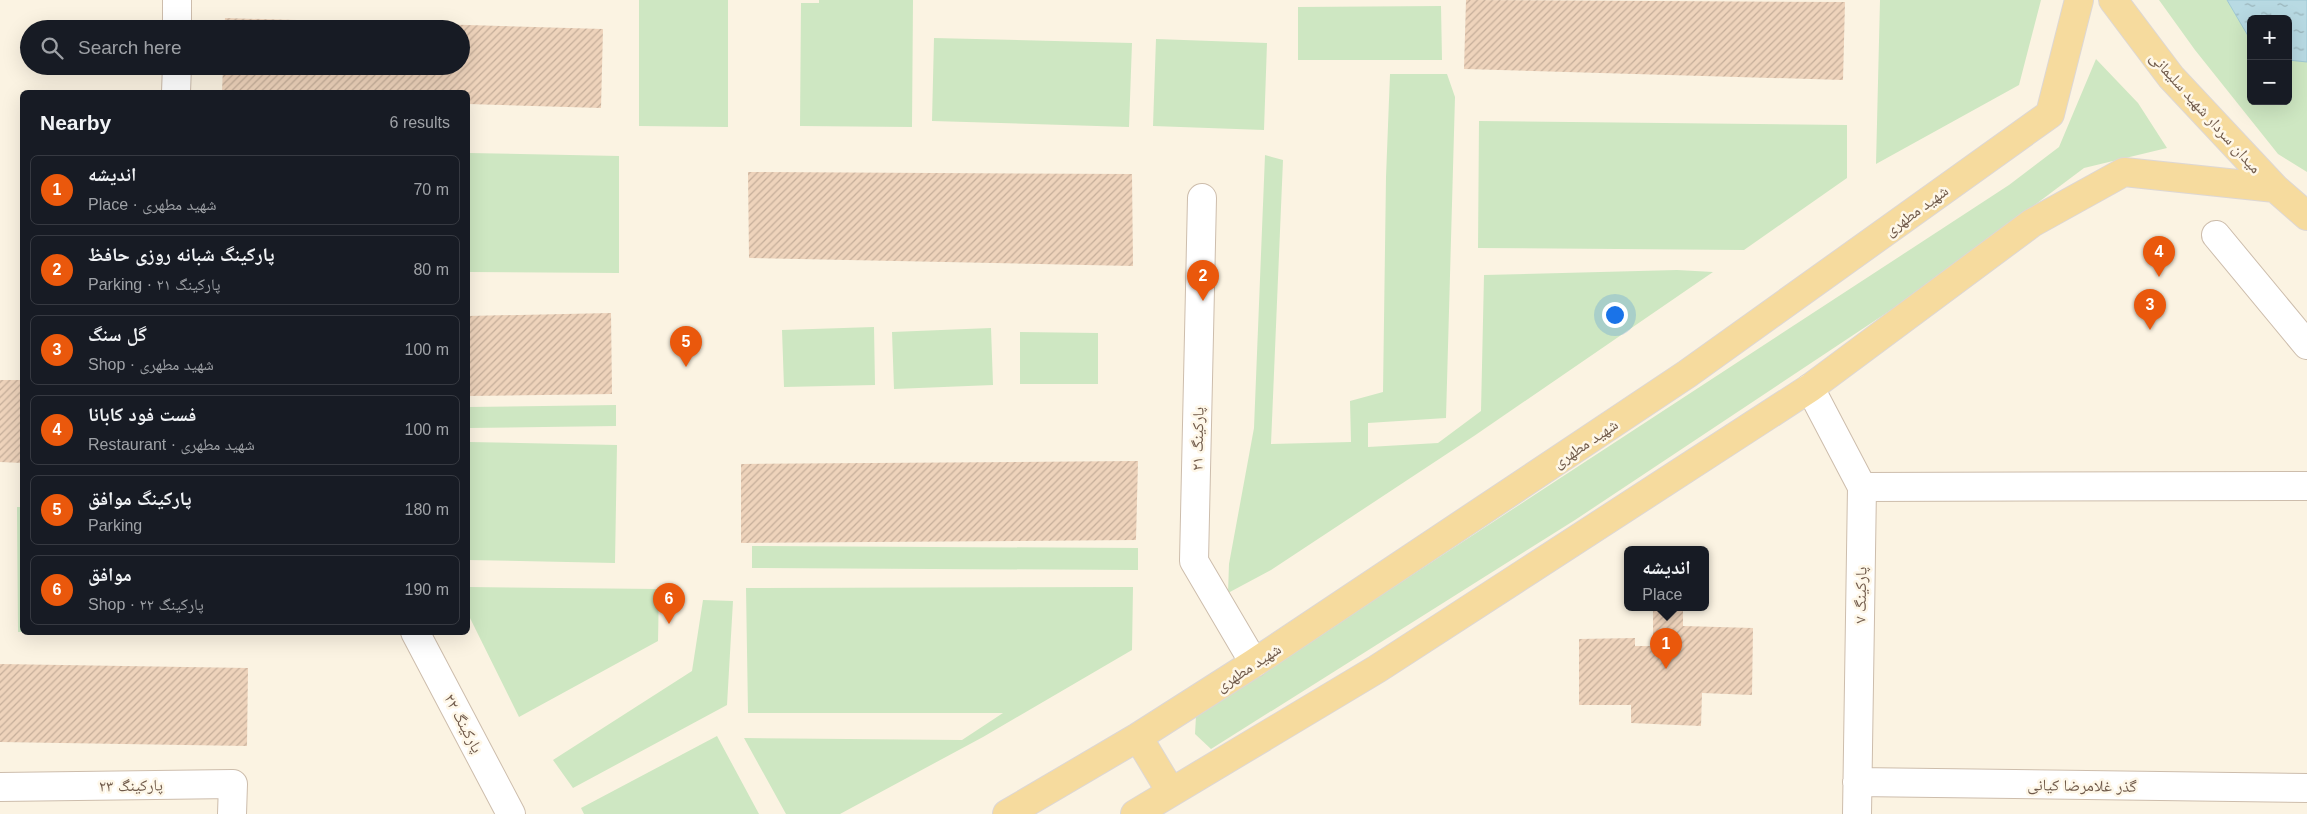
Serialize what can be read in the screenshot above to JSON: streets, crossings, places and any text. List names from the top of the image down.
{
  "streets": {
    "main road": ["میدان سردار شهید سلیمانی", "شهید مطهری"],
    "street": [
      "پارکینگ ۲۱",
      "پارکینگ ۷",
      "پارکینگ ۲۲",
      "پارکینگ ۲۳",
      "گذر غلامرضا کیانی"
    ]
  },
  "crossings": [
    ["شهید مطهری", "پارکینگ ۲۱"],
    ["پارکینگ ۷", "گذر غلامرضا کیانی"]
  ],
  "page": {
    "map_buttons": ["+", "−"],
    "search": "Search here",
    "heading": ["Nearby", "6 results"],
    "list": [
      {
        "mark": "1",
        "name": "اندیشه",
        "note": "Place · شهید مطهری",
        "value": "70 m"
      },
      {
        "mark": "2",
        "name": "پارکینگ شبانه روزی حافظ",
        "note": "Parking · پارکینگ ۲۱",
        "value": "80 m"
      },
      {
        "mark": "3",
        "name": "گل سنگ",
        "note": "Shop · شهید مطهری",
        "value": "100 m"
      },
      {
        "mark": "4",
        "name": "فست فود کابانا",
        "note": "Restaurant · شهید مطهری",
        "value": "100 m"
      },
      {
        "mark": "5",
        "name": "پارکینگ موافق",
        "note": "Parking",
        "value": "180 m"
      },
      {
        "mark": "6",
        "name": "موافق",
        "note": "Shop · پارکینگ ۲۲",
        "value": "190 m"
      }
    ],
    "pins": [
      "4",
      "2",
      "3",
      "5",
      "6",
      "1"
    ],
    "popup": ["اندیشه", "Place"]
  }
}
